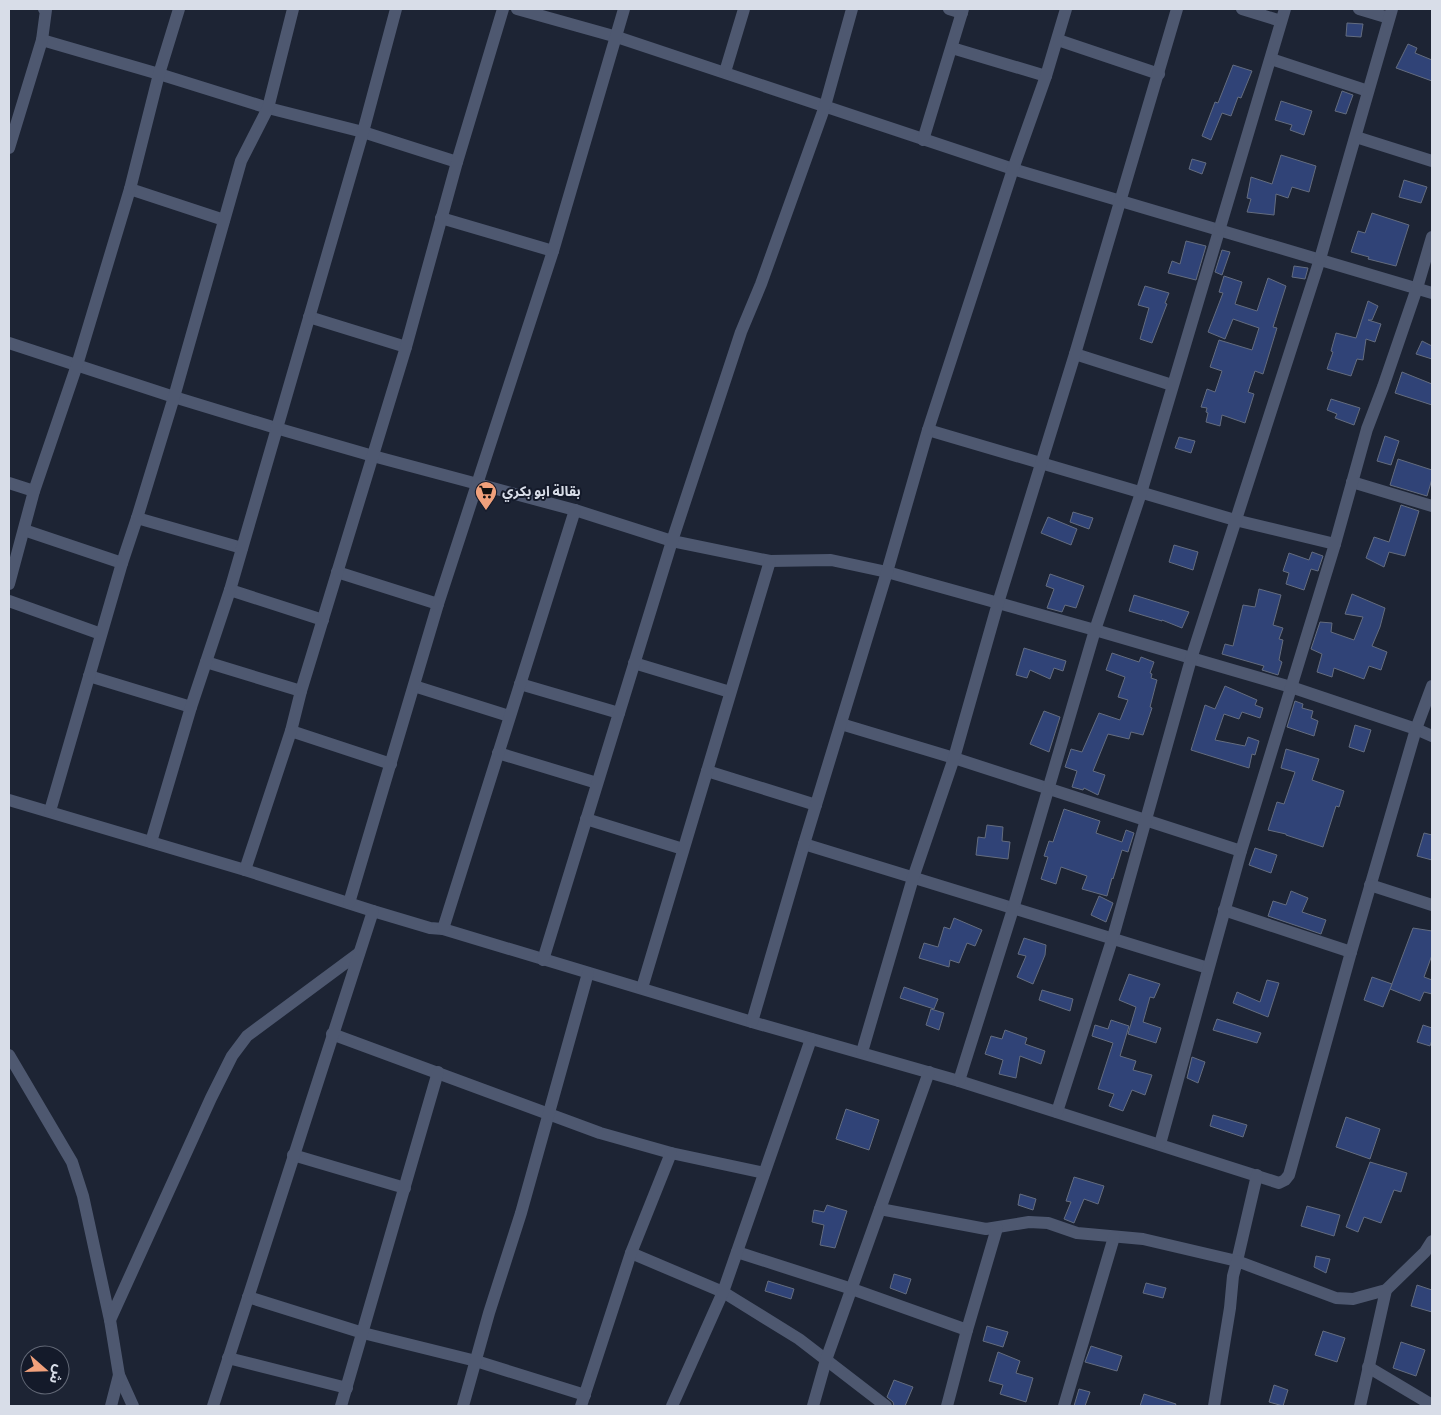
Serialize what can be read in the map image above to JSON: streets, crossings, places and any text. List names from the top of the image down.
{
  "places": {
    "supermarket": ["بقالة ابو بكري"]
  },
  "north": "right"
}
